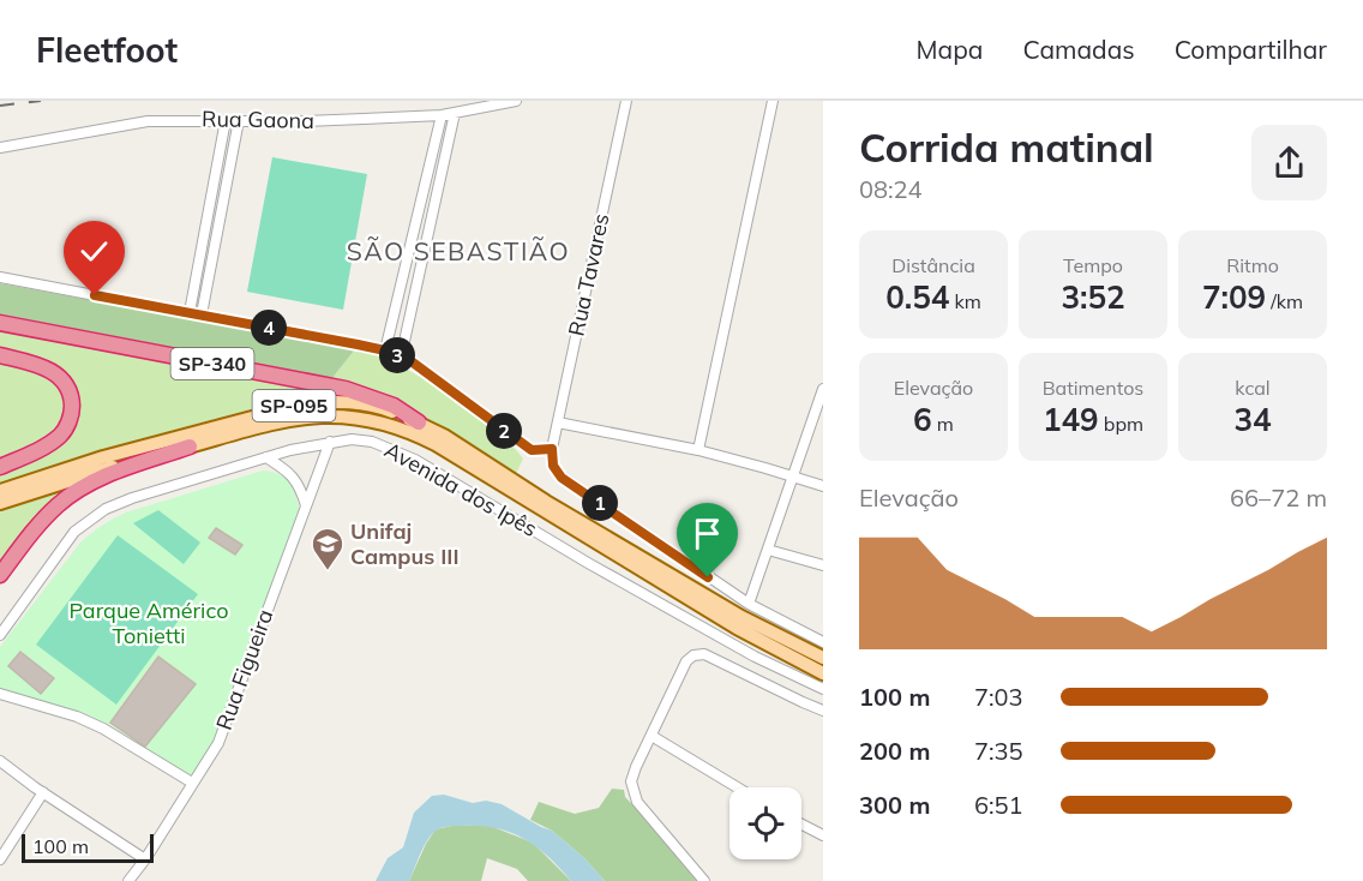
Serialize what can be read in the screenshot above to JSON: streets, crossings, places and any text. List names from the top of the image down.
{
  "streets": {
    "highway": ["SP-340"],
    "main road": ["SP-095"],
    "street": [
      "Rua Gaona",
      "Rua Tavares",
      "Avenida dos Ipês",
      "Rua Figueira"
    ]
  },
  "crossings": [
    ["SP-340", "SP-095"],
    ["Avenida dos Ipês", "Rua Figueira"]
  ],
  "districts": ["SÃO SEBASTIÃO"],
  "parks": ["Parque Américo Tonietti"],
  "places": {
    "school or university": ["Unifaj Campus III"]
  },
  "scale_bar": "100 m",
  "page": {
    "header": "Fleetfoot",
    "nav": ["Mapa", "Camadas", "Compartilhar"],
    "heading": ["Corrida matinal", "08:24"],
    "stats": [
      ["Distância", "0.54 km"],
      ["Tempo", "3:52"],
      ["Ritmo", "7:09 /km"],
      ["Elevação", "6 m"],
      ["Batimentos", "149 bpm"],
      ["kcal", "34"]
    ],
    "pins": [
      "4",
      "3",
      "2",
      "1"
    ],
    "chart": ["Elevação", "66–72 m"],
    "list": [
      {
        "name": "100 m",
        "note": "7:03"
      },
      {
        "name": "200 m",
        "note": "7:35"
      },
      {
        "name": "300 m",
        "note": "6:51"
      }
    ],
    "scale": "100 m"
  }
}
